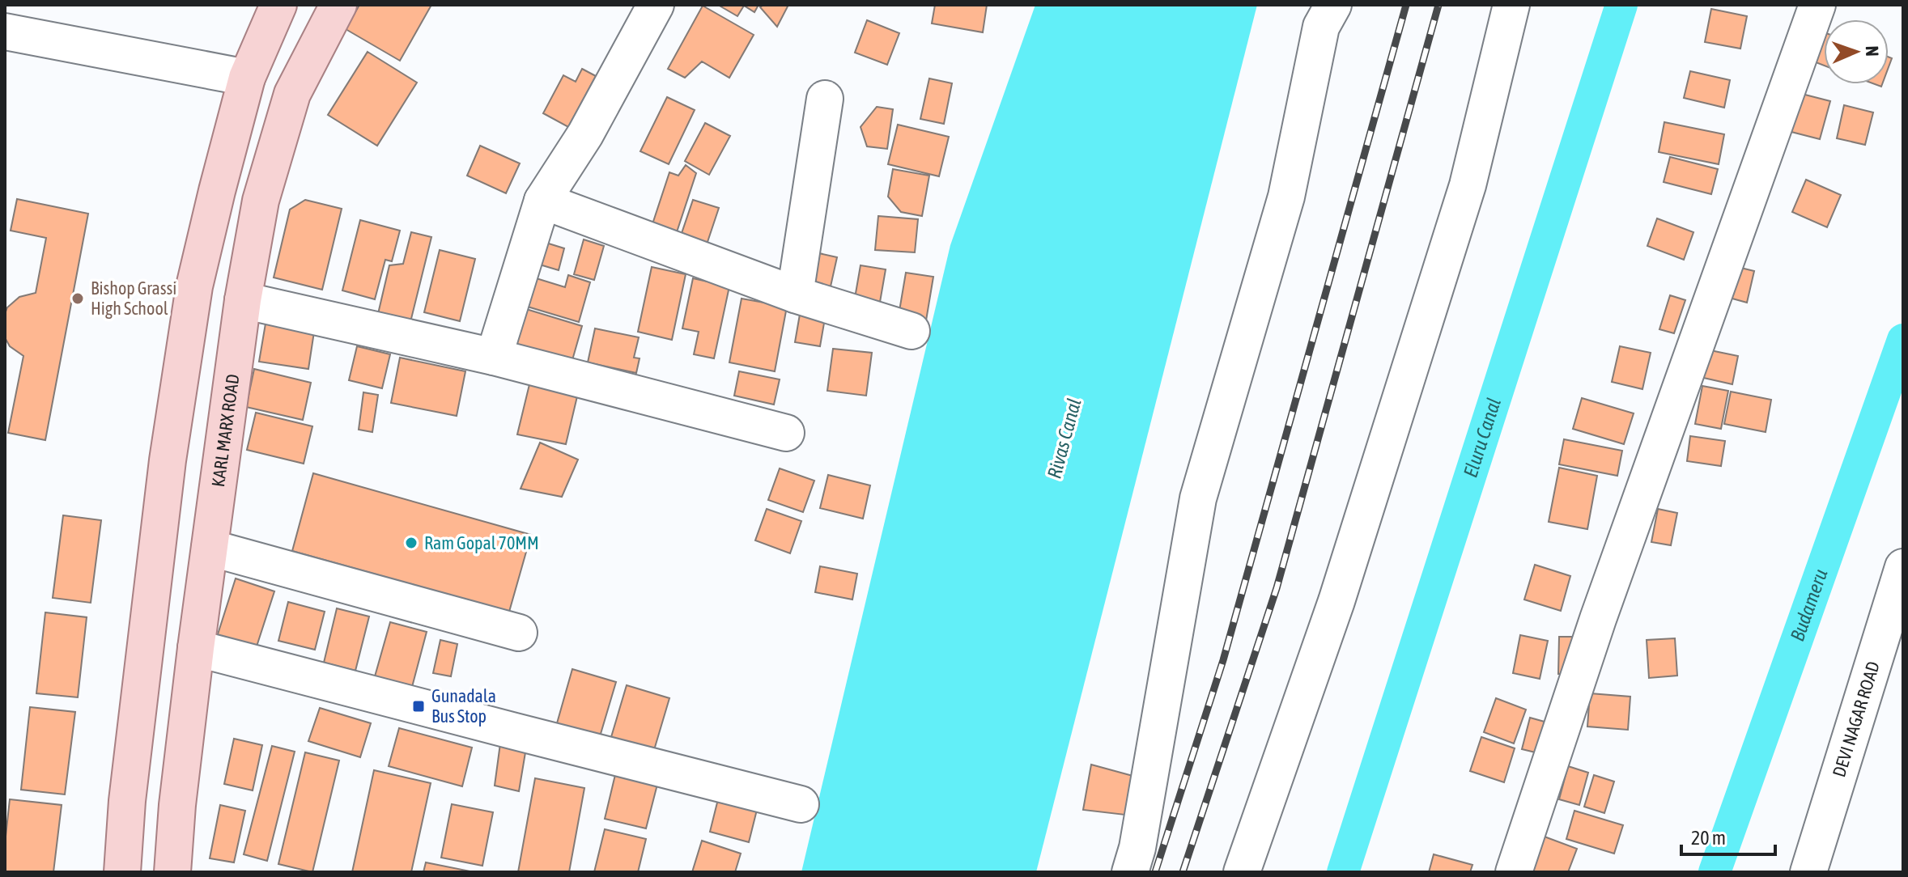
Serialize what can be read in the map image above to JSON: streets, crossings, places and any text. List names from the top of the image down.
{
  "streets": {
    "main road": ["KARL MARX ROAD"],
    "street": ["DEVI NAGAR ROAD"]
  },
  "water": ["Rivas Canal", "Eluru Canal", "Budameru"],
  "places": {
    "other": ["Bishop Grassi High School", "Ram Gopal 70MM"],
    "transit": ["Gunadala Bus Stop"]
  },
  "scale_bar": "20 m",
  "north": "right"
}
